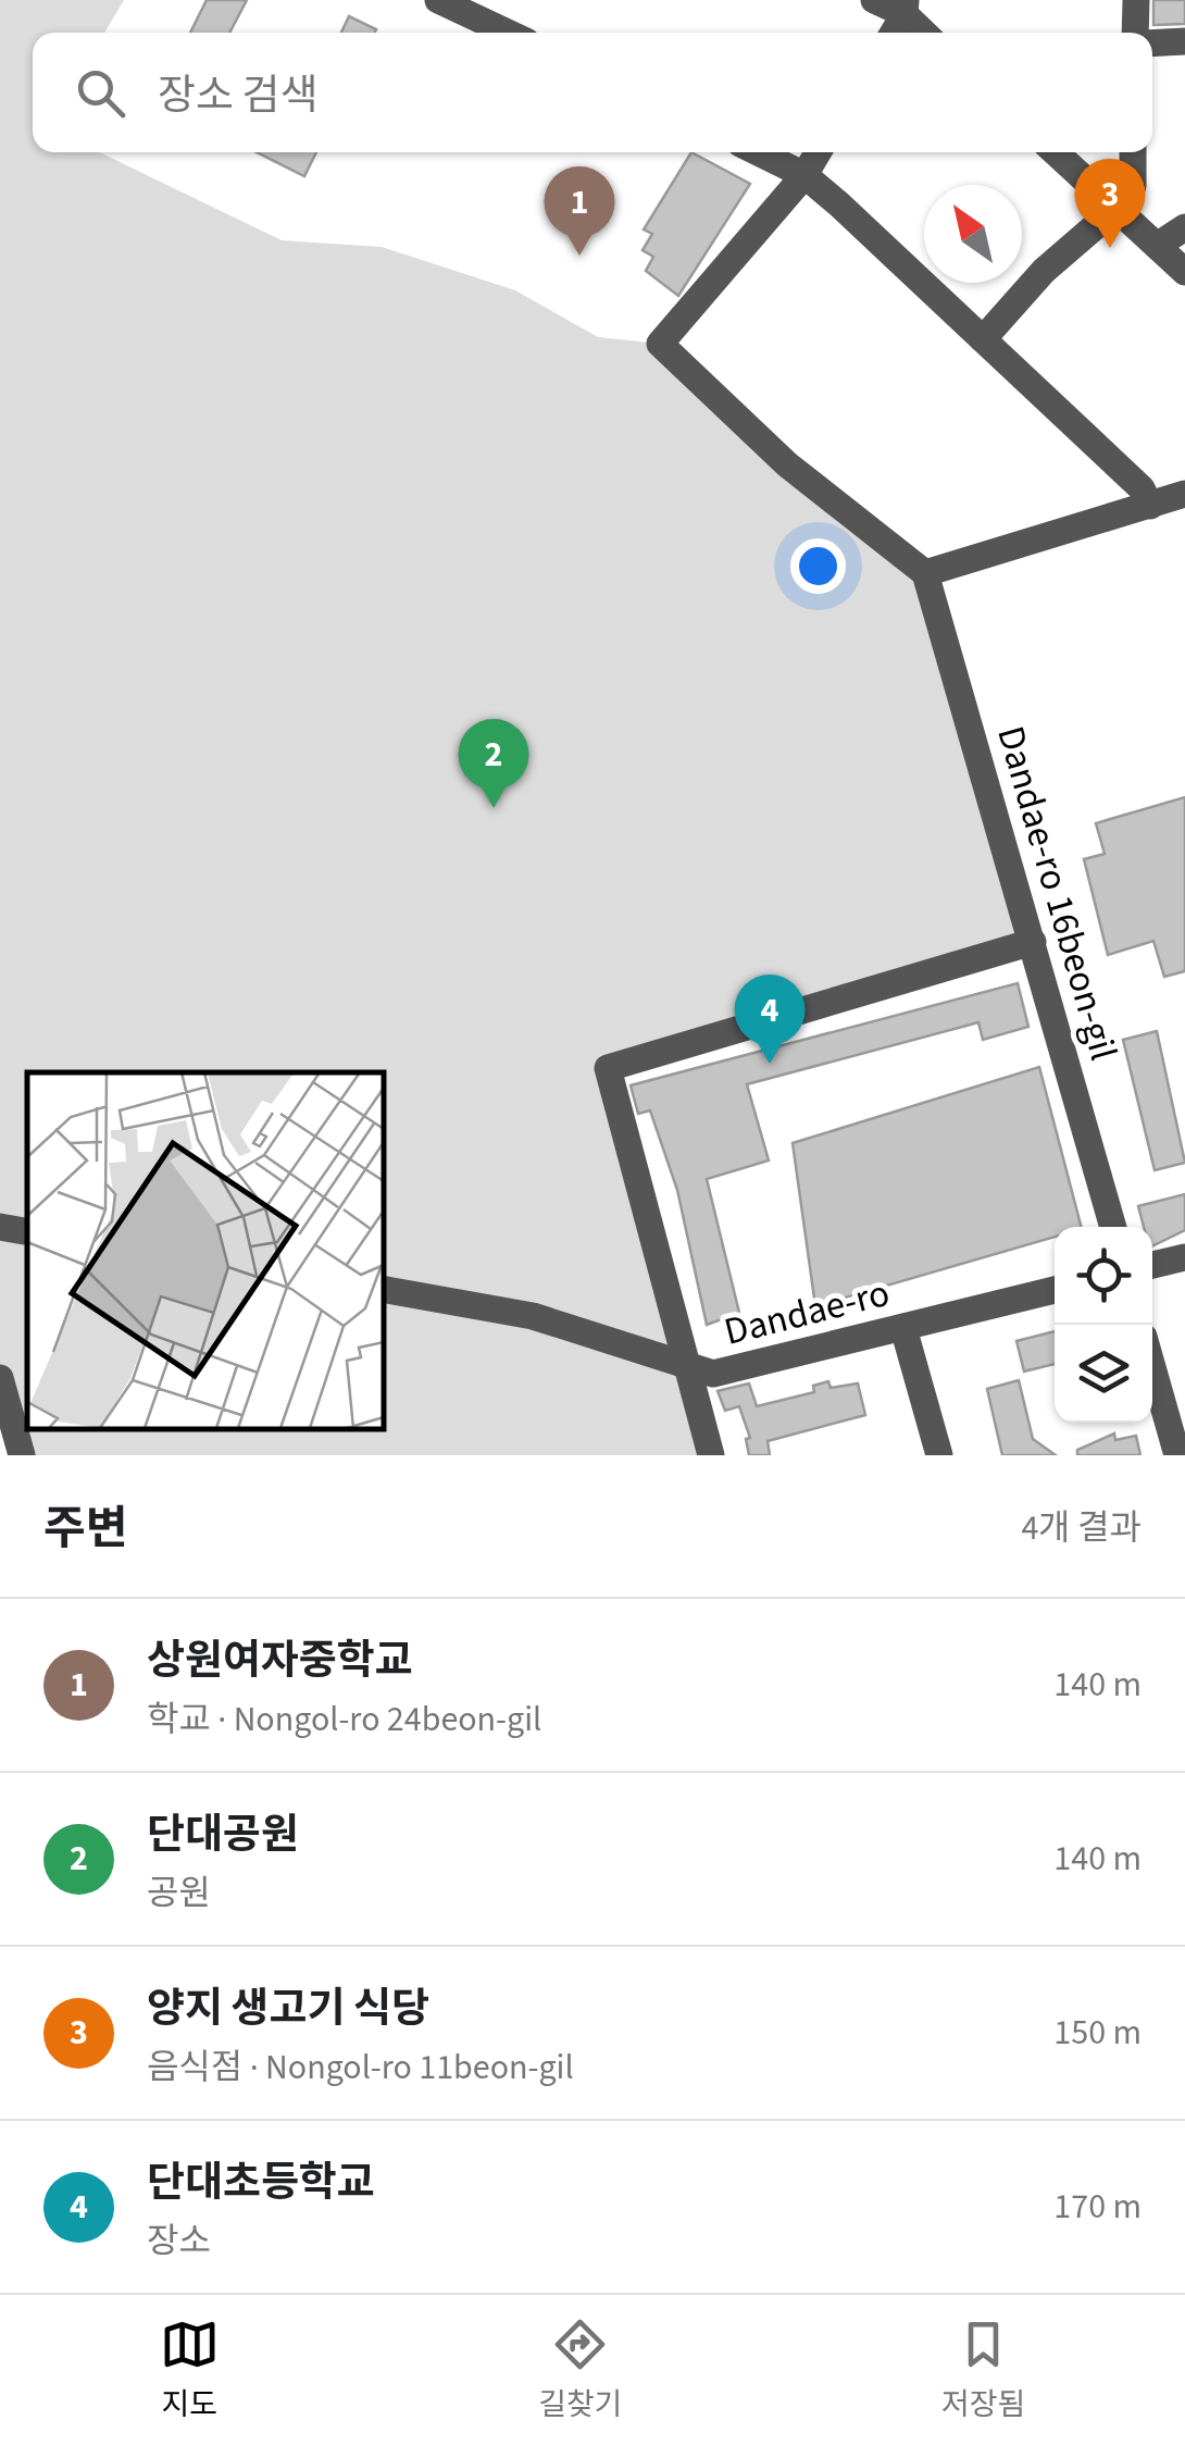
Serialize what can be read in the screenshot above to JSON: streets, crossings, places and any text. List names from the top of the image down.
{
  "streets": {
    "street": ["Dandae-ro 16beon-gil", "Dandae-ro"]
  },
  "north": "top left",
  "page": {
    "search": "장소 검색",
    "pins": [
      "3",
      "1",
      "2",
      "4"
    ],
    "heading": ["주변", "4개 결과"],
    "list": [
      {
        "mark": "1",
        "name": "상원여자중학교",
        "note": "학교 · Nongol-ro 24beon-gil",
        "value": "140 m"
      },
      {
        "mark": "2",
        "name": "단대공원",
        "note": "공원",
        "value": "140 m"
      },
      {
        "mark": "3",
        "name": "양지 생고기 식당",
        "note": "음식점 · Nongol-ro 11beon-gil",
        "value": "150 m"
      },
      {
        "mark": "4",
        "name": "단대초등학교",
        "note": "장소",
        "value": "170 m"
      }
    ],
    "nav": ["지도", "길찾기", "저장됨"]
  }
}
